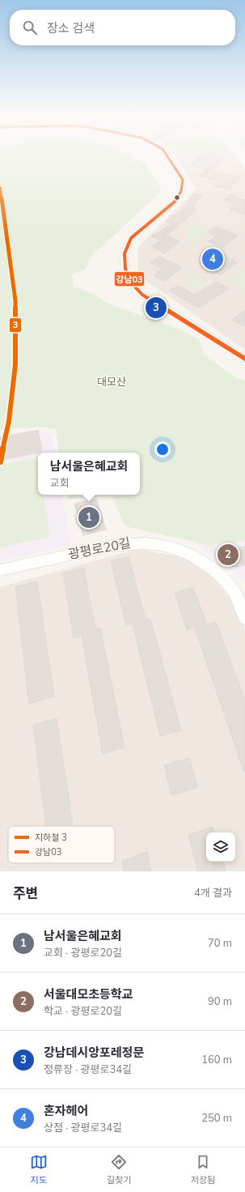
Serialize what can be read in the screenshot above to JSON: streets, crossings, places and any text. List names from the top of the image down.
{
  "streets": {
    "street": ["광평로20길"]
  },
  "parks": ["대모산"],
  "lines": ["transit line 강남03", "metro line 3"],
  "legend": ["지하철 3", "강남03"],
  "page": {
    "search": "장소 검색",
    "pins": [
      "4",
      "3",
      "1",
      "2"
    ],
    "popup": ["남서울은혜교회", "교회"],
    "heading": ["주변", "4개 결과"],
    "list": [
      {
        "mark": "1",
        "name": "남서울은혜교회",
        "note": "교회 · 광평로20길",
        "value": "70 m"
      },
      {
        "mark": "2",
        "name": "서울대모초등학교",
        "note": "학교 · 광평로20길",
        "value": "90 m"
      },
      {
        "mark": "3",
        "name": "강남데시앙포레정문",
        "note": "정류장 · 광평로34길",
        "value": "160 m"
      },
      {
        "mark": "4",
        "name": "혼자헤어",
        "note": "상점 · 광평로34길",
        "value": "250 m"
      }
    ],
    "nav": ["지도", "길찾기", "저장됨"]
  }
}
